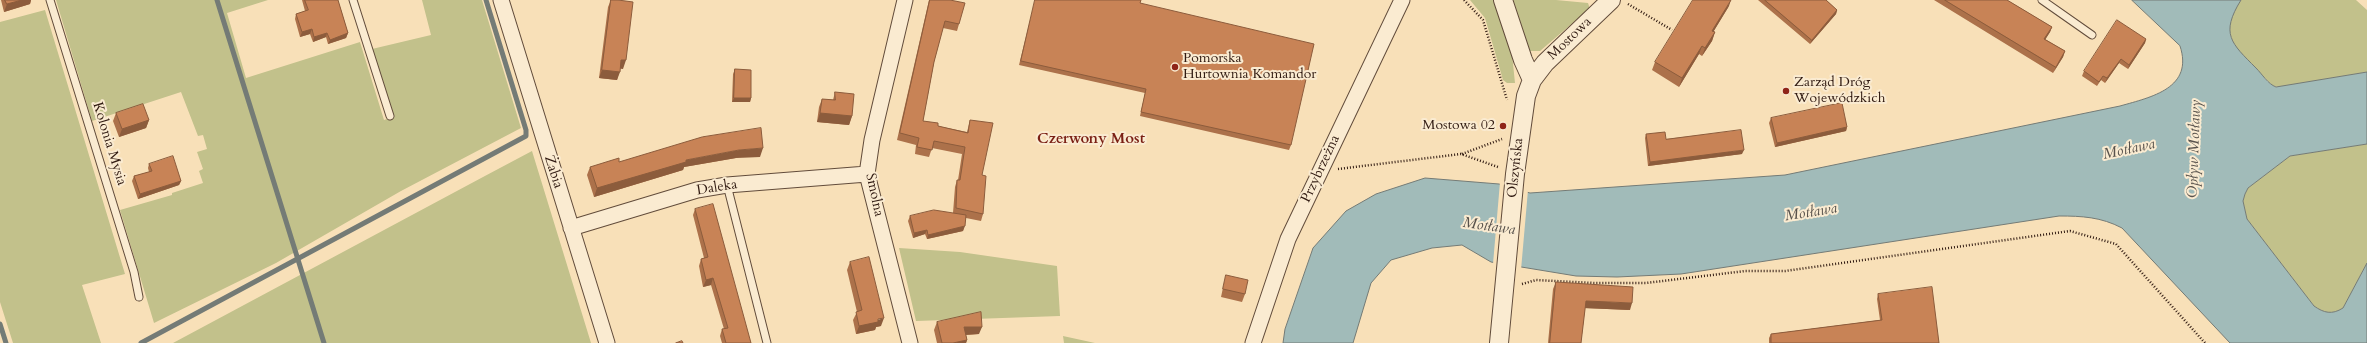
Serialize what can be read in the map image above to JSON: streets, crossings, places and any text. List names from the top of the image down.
{
  "streets": {
    "street": [
      "Mostowa",
      "Olszyńska",
      "Przybrzeżna",
      "Żabia",
      "Daleka",
      "Smolna"
    ],
    "lane": ["Kolonia Mysia"]
  },
  "crossings": [
    ["Mostowa", "Olszyńska"],
    ["Żabia", "Daleka"],
    ["Daleka", "Smolna"]
  ],
  "districts": ["Czerwony Most"],
  "water": ["Opływ Motławy", "Motława"],
  "places": ["Pomorska Hurtownia Komandor", "Zarząd Dróg Wojewódzkich", "Mostowa 02"]
}
